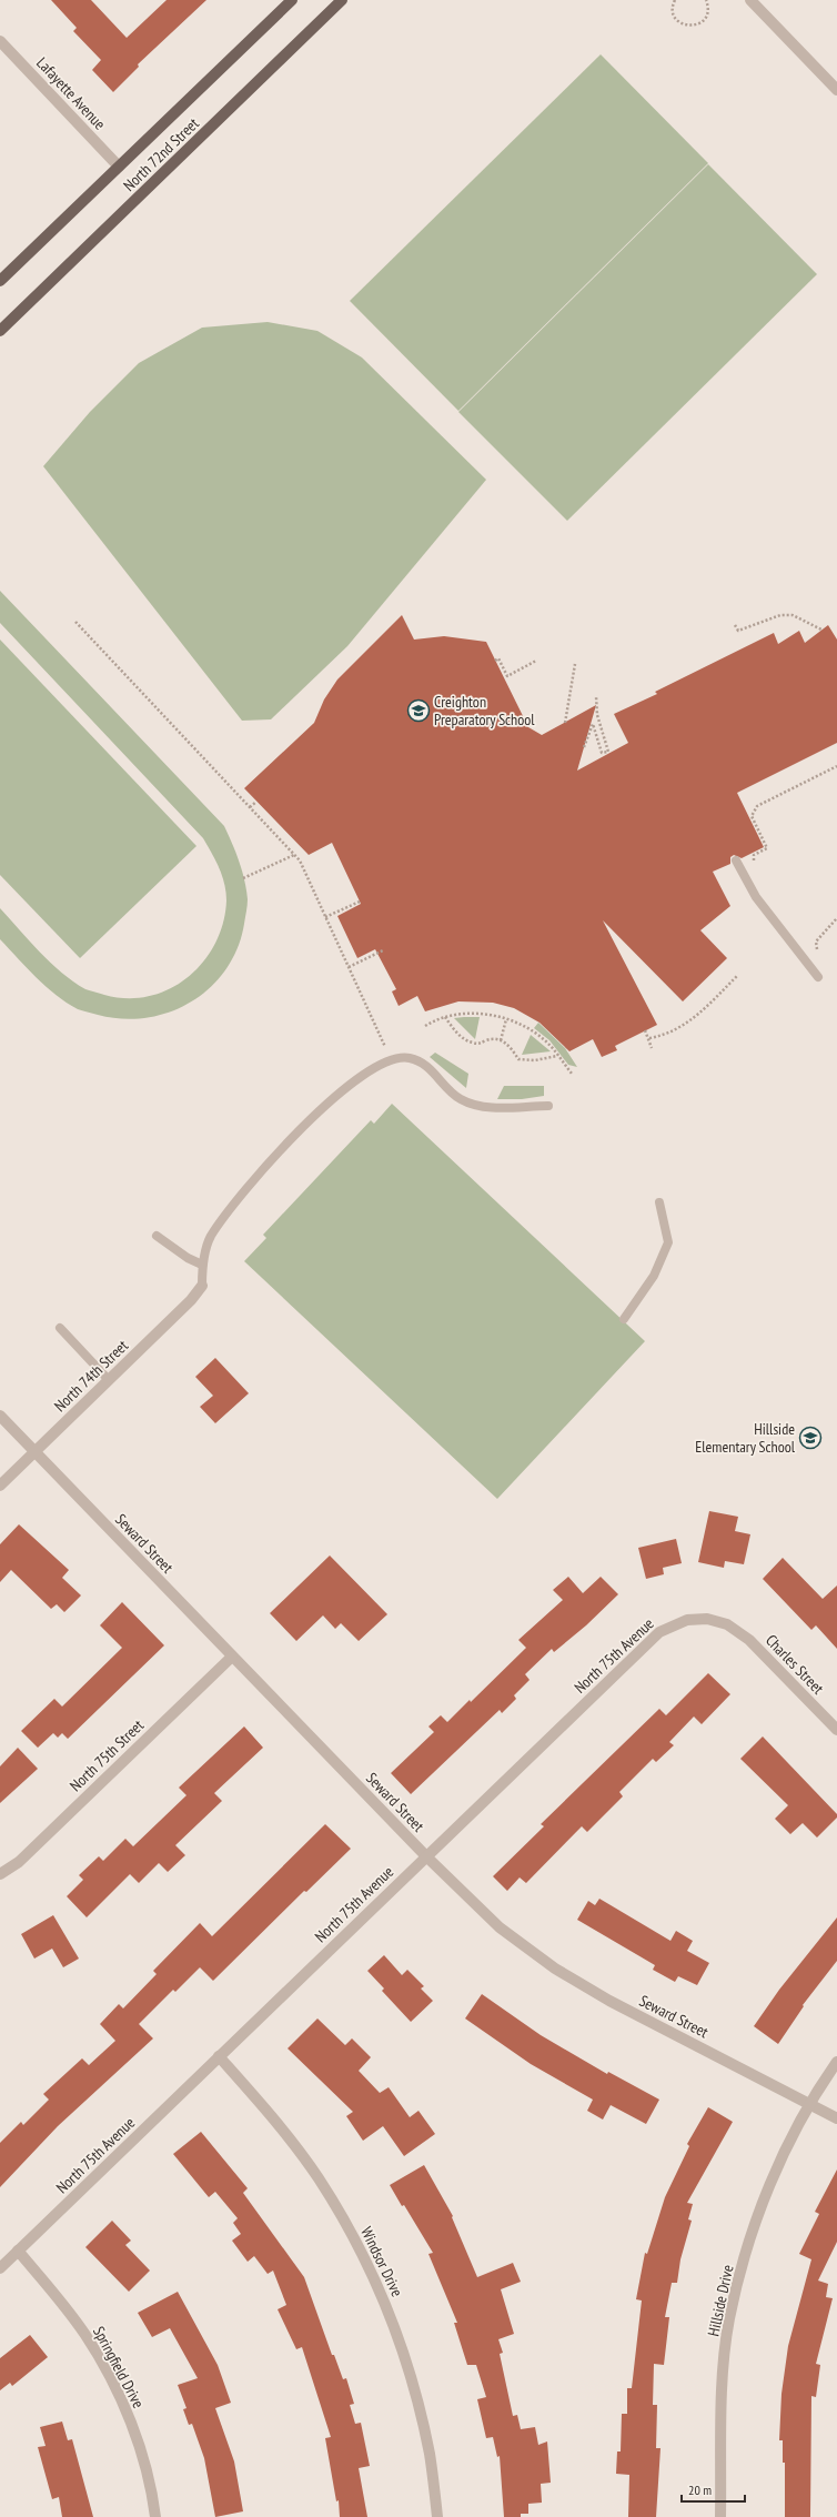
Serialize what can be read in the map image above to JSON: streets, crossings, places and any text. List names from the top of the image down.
{
  "streets": {
    "main road": ["North 72nd Street"],
    "street": [
      "Lafayette Avenue",
      "North 74th Street",
      "Seward Street",
      "North 75th Avenue",
      "Charles Street",
      "North 75th Street",
      "Windsor Drive",
      "Hillside Drive",
      "Springfield Drive"
    ]
  },
  "crossings": [
    ["Lafayette Avenue", "North 72nd Street"],
    ["North 74th Street", "Seward Street"],
    ["Seward Street", "North 75th Avenue"],
    ["Seward Street", "North 75th Street"],
    ["Seward Street", "Hillside Drive"],
    ["North 75th Avenue", "Charles Street"],
    ["North 75th Avenue", "Windsor Drive"],
    ["North 75th Avenue", "Springfield Drive"]
  ],
  "places": {
    "school or university": ["Creighton Preparatory School", "Hillside Elementary School"]
  },
  "scale_bar": "20 m"
}
